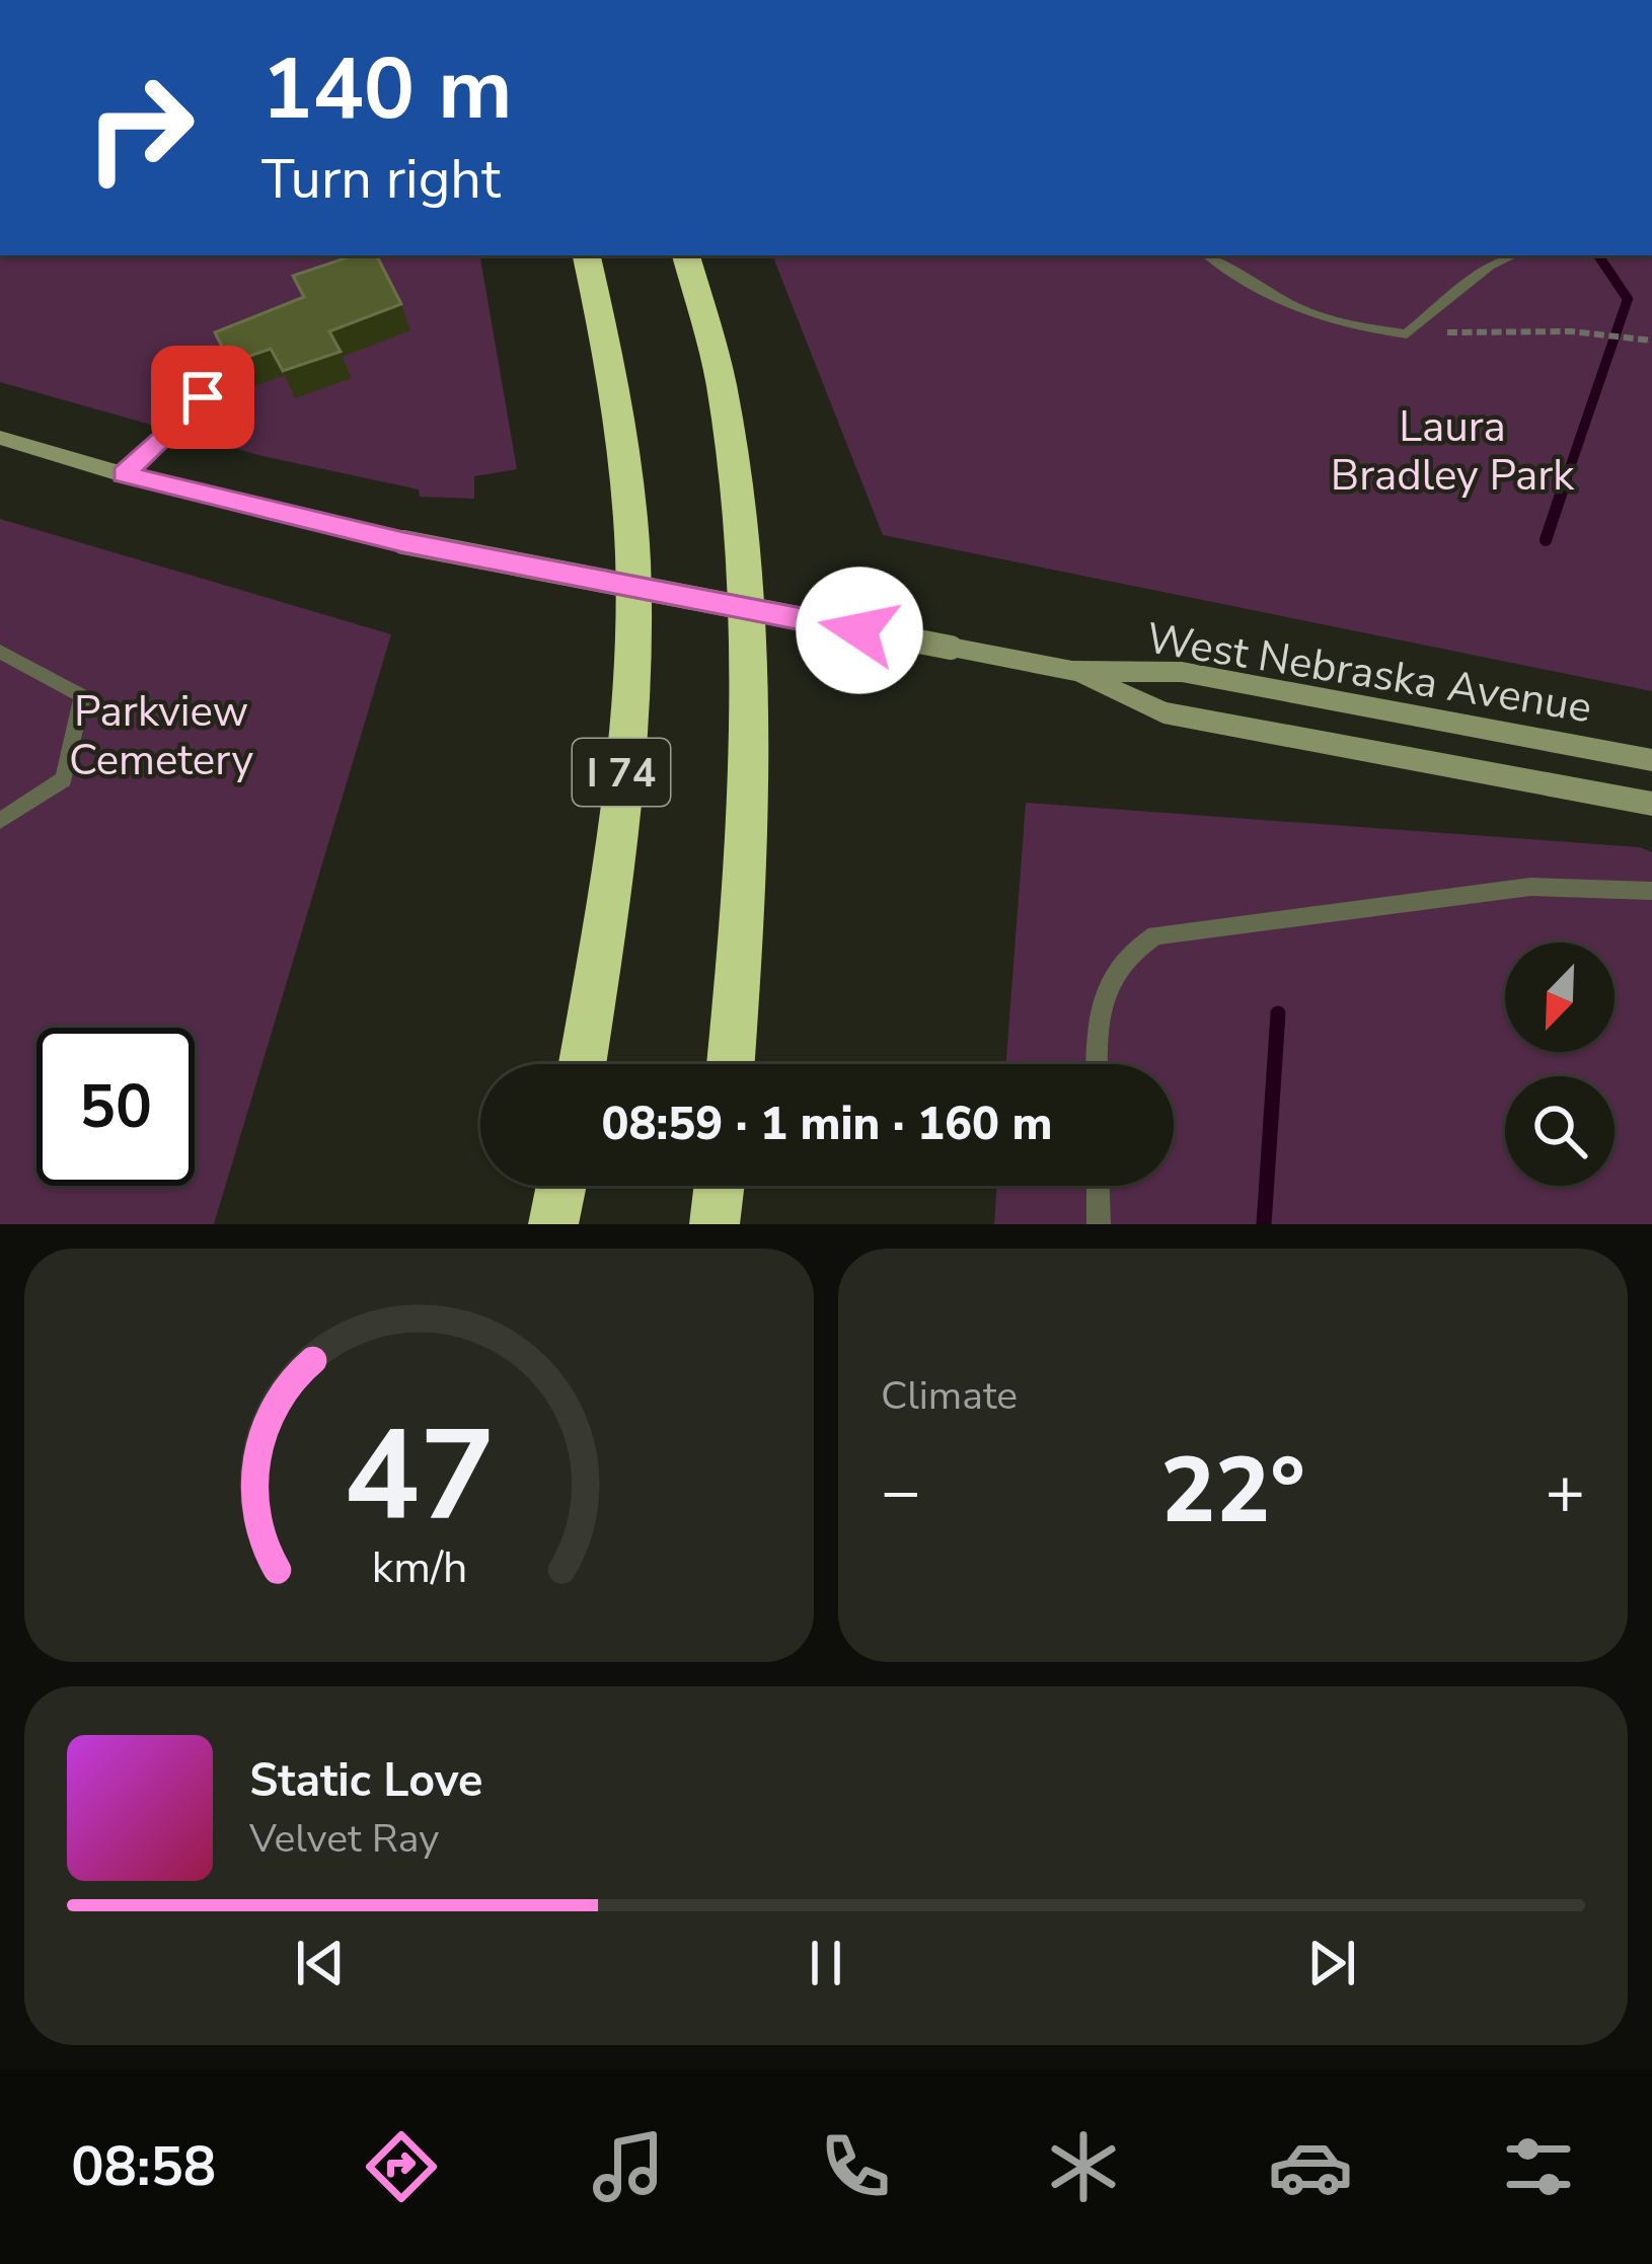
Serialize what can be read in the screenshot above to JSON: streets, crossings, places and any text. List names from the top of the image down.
{
  "streets": {
    "highway": ["I 74"],
    "main road": ["West Nebraska Avenue"]
  },
  "parks": ["Laura Bradley Park", "Parkview Cemetery"],
  "north": "bottom left",
  "page": {
    "turn": ["140 m", "Turn right"],
    "limit": "50",
    "trip": "08:59 · 1 min · 160 m",
    "tile": "Climate",
    "heat": ["−", "22°", "+"],
    "song": ["Static Love", "Velvet Ray"],
    "tabs": "08:58",
    "gauge": ["47", "km/h"]
  }
}
